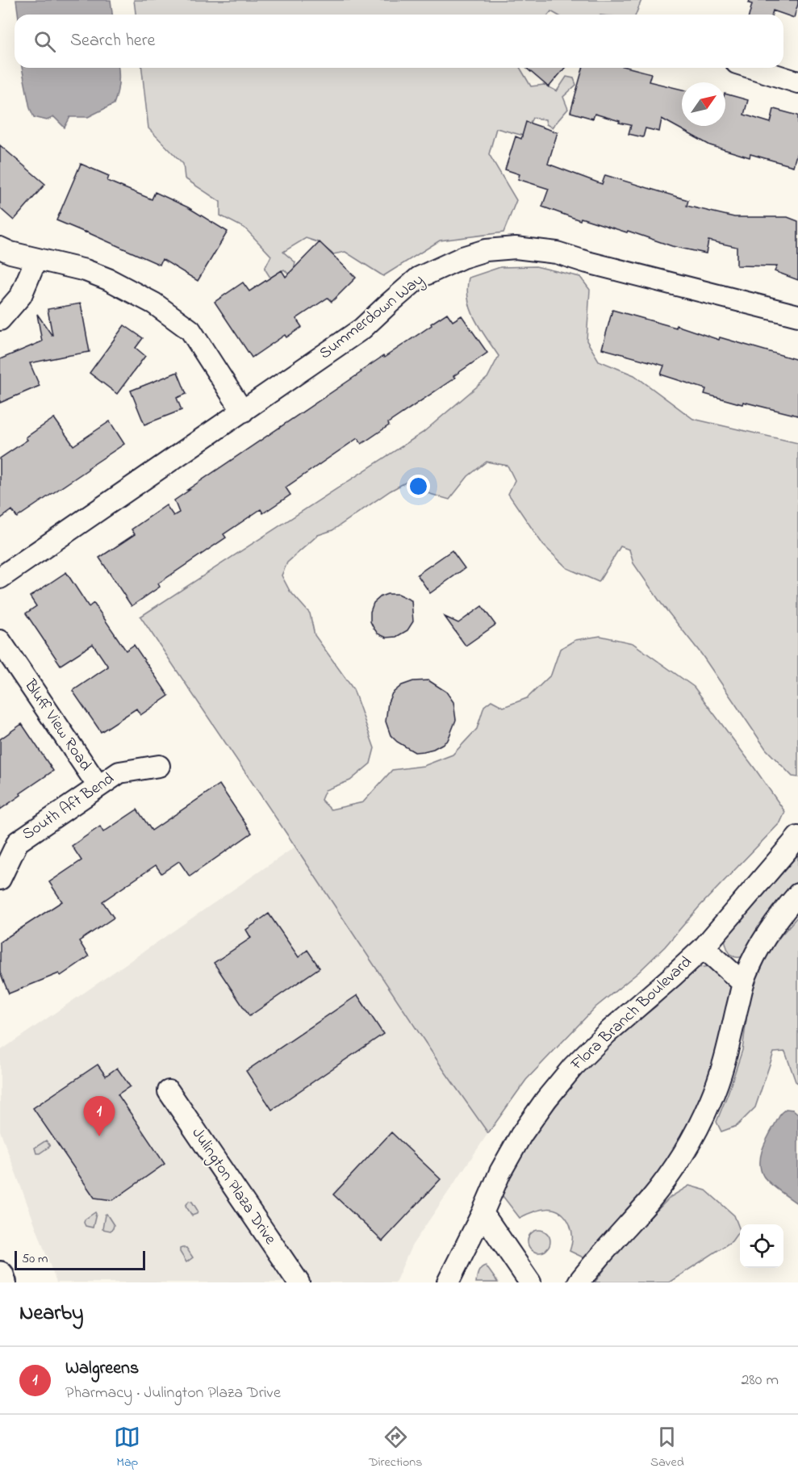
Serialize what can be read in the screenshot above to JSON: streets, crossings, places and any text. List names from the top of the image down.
{
  "streets": {
    "street": [
      "Summerdown Way",
      "Bluff View Road",
      "South Aft Bend",
      "Flora Branch Boulevard",
      "Julington Plaza Drive"
    ]
  },
  "crossings": [
    ["Bluff View Road", "South Aft Bend"]
  ],
  "scale_bar": "50 m",
  "north": "top right",
  "page": {
    "search": "Search here",
    "pins": "1",
    "scale": "50 m",
    "heading": "Nearby",
    "list": [
      {
        "mark": "1",
        "name": "Walgreens",
        "note": "Pharmacy · Julington Plaza Drive",
        "value": "280 m"
      }
    ],
    "nav": ["Map", "Directions", "Saved"]
  }
}
